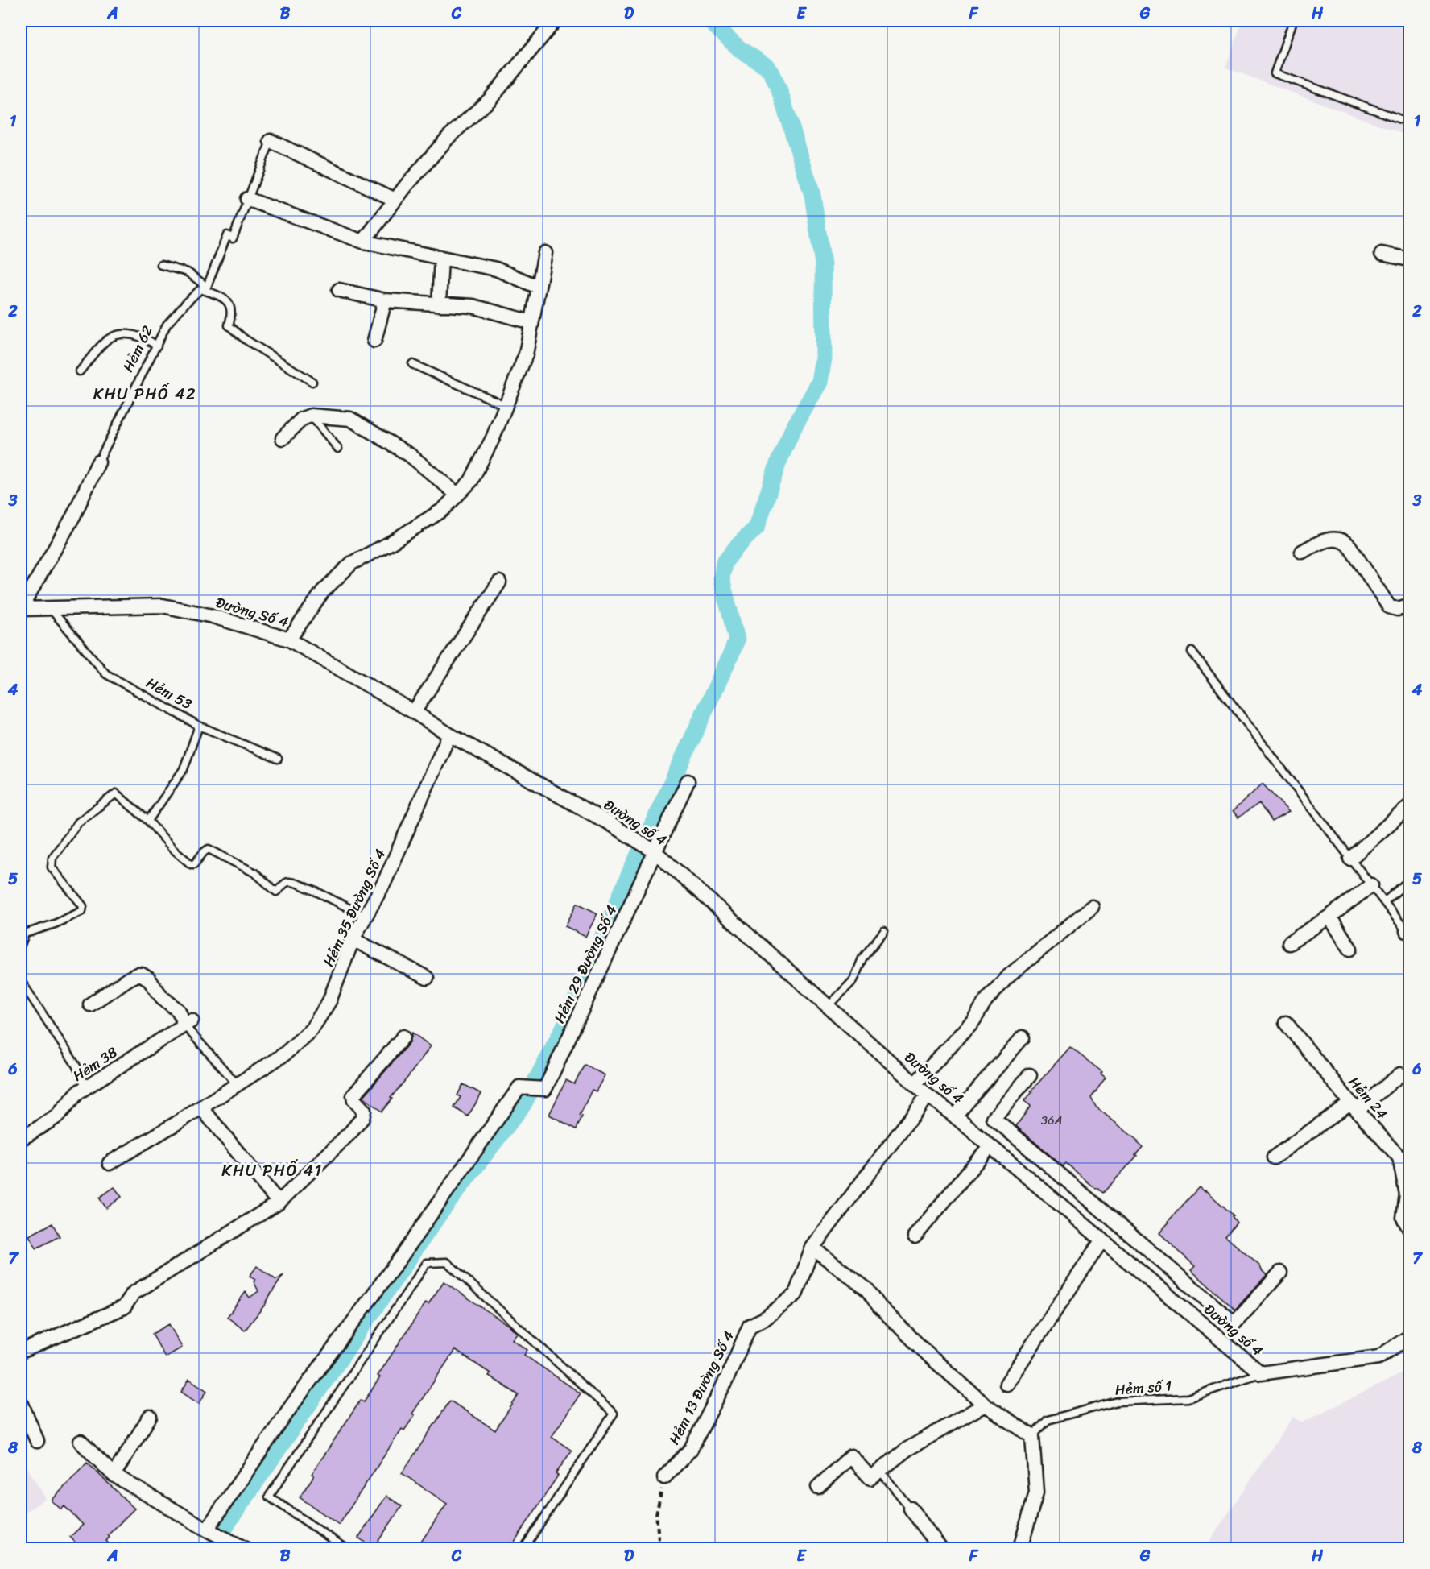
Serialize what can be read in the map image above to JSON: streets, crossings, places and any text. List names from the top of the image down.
{
  "streets": {
    "street": [
      "Hẻm 62",
      "Đường Số 4",
      "Đường số 4",
      "Hẻm 35 Đường Số 4",
      "Hẻm 29 Đường Số 4",
      "Hẻm 38",
      "Hẻm 24",
      "Hẻm 13 Đường Số 4"
    ],
    "lane": ["Hẻm 53", "Hẻm số 1"]
  },
  "crossings": [
    ["Hẻm 62", "Đường Số 4"],
    ["Đường Số 4", "Hẻm 53"],
    ["Đường Số 4", "Đường số 4"],
    ["Đường Số 4", "Hẻm 35 Đường Số 4"],
    ["Đường số 4", "Hẻm 35 Đường Số 4"],
    ["Đường số 4", "Hẻm 29 Đường Số 4"],
    ["Đường số 4", "Hẻm 13 Đường Số 4"],
    ["Đường số 4", "Hẻm số 1"]
  ],
  "districts": ["KHU PHỐ 42", "KHU PHỐ 41"],
  "house_numbers": ["36A"],
  "grid": {
    "columns": [
      "A",
      "B",
      "C",
      "D",
      "E",
      "F",
      "G",
      "H"
    ],
    "rows": [
      "1",
      "2",
      "3",
      "4",
      "5",
      "6",
      "7",
      "8"
    ]
  }
}
